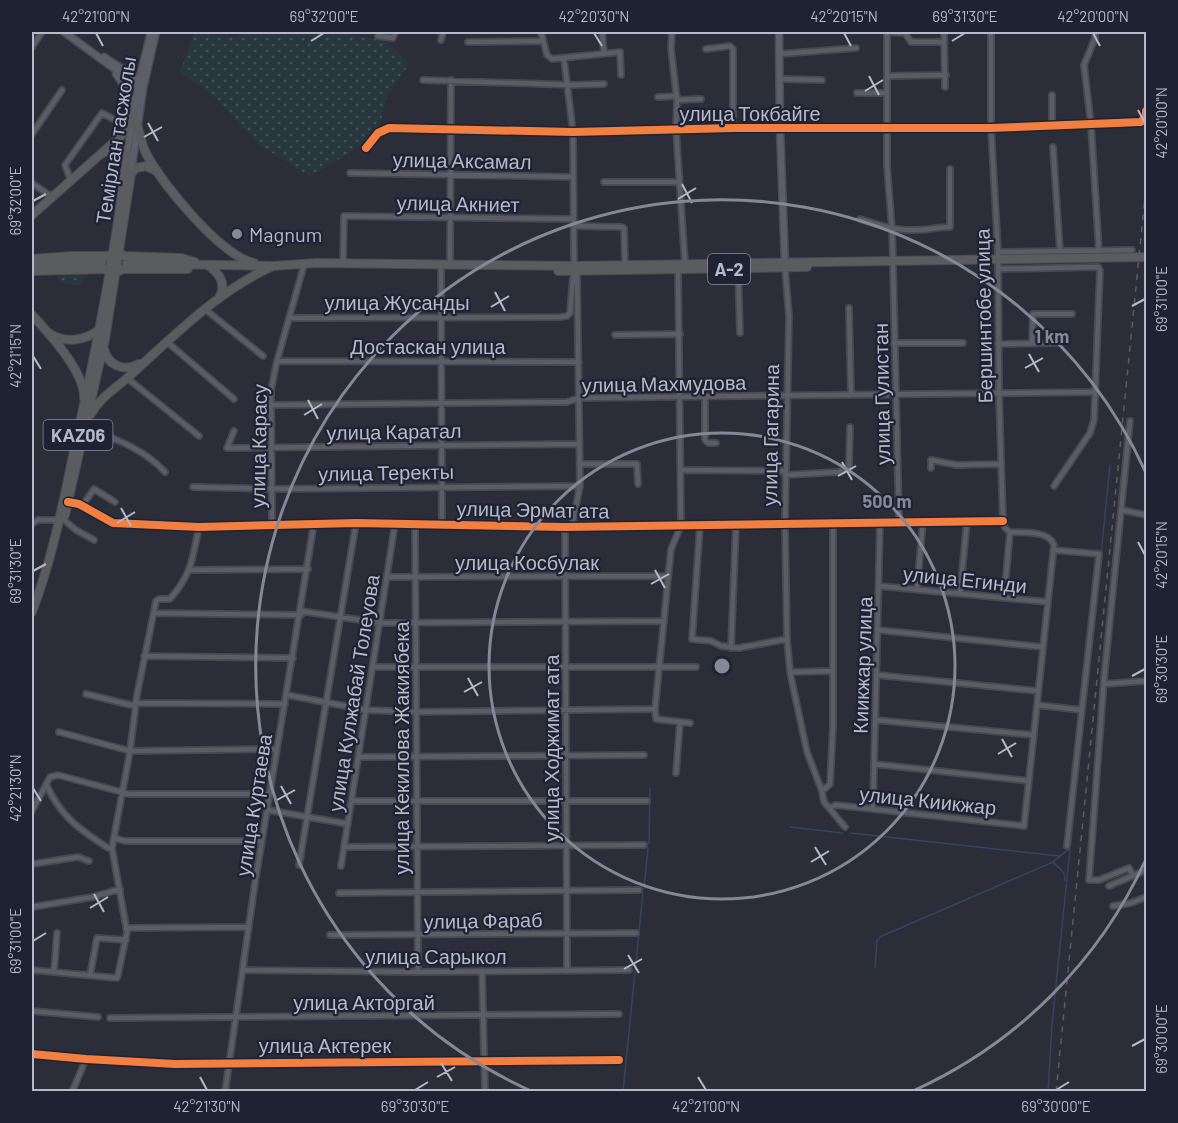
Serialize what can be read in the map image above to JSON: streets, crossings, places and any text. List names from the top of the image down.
{
  "streets": {
    "highway": ["Темірлан тасжолы", "A-2", "KАZ06"],
    "main road": ["улица Гагарина"],
    "street": [
      "улица Токбайге",
      "улица Аксамал",
      "улица Акниет",
      "улица Жусанды",
      "Бершинтобе улица",
      "Достаскан улица",
      "улица Махмудова",
      "улица Гулистан",
      "улица Каратал",
      "улица Карасу",
      "улица Теректы",
      "улица Эрмат ата",
      "улица Косбулак",
      "улица Егинди",
      "Киикжар улица",
      "улица Кулжабай Толеуова",
      "улица Кекилова Жакиябека",
      "улица Ходжимат ата",
      "улица Киикжар",
      "улица Куртаева",
      "улица Фараб",
      "улица Сарыкол",
      "улица Акторгай",
      "улица Актерек"
    ]
  },
  "crossings": [
    ["улица Токбайге", "Бершинтобе улица"],
    ["улица Токбайге", "улица Гулистан"],
    ["улица Токбайге", "улица Гагарина"],
    ["Темірлан тасжолы", "KАZ06"],
    ["улица Акниет", "A-2"],
    ["A-2", "улица Жусанды"],
    ["A-2", "Бершинтобе улица"],
    ["A-2", "улица Гулистан"],
    ["A-2", "улица Гагарина"],
    ["A-2", "улица Карасу"],
    ["улица Жусанды", "улица Карасу"],
    ["Бершинтобе улица", "улица Махмудова"],
    ["Бершинтобе улица", "улица Эрмат ата"],
    ["Достаскан улица", "улица Карасу"],
    ["улица Махмудова", "улица Гулистан"],
    ["улица Махмудова", "улица Гагарина"],
    ["улица Махмудова", "улица Карасу"],
    ["улица Гулистан", "улица Эрмат ата"],
    ["улица Каратал", "улица Карасу"],
    ["KАZ06", "улица Эрмат ата"],
    ["улица Гагарина", "улица Эрмат ата"],
    ["улица Гагарина", "улица Киикжар"],
    ["улица Карасу", "улица Теректы"],
    ["улица Карасу", "улица Эрмат ата"],
    ["улица Эрмат ата", "улица Егинди"],
    ["улица Эрмат ата", "Киикжар улица"],
    ["улица Эрмат ата", "улица Кулжабай Толеуова"],
    ["улица Эрмат ата", "улица Кекилова Жакиябека"],
    ["улица Эрмат ата", "улица Ходжимат ата"],
    ["улица Эрмат ата", "улица Куртаева"],
    ["улица Косбулак", "улица Кулжабай Толеуова"],
    ["улица Косбулак", "улица Кекилова Жакиябека"],
    ["улица Косбулак", "улица Ходжимат ата"],
    ["улица Егинди", "Киикжар улица"],
    ["Киикжар улица", "улица Киикжар"],
    ["улица Кекилова Жакиябека", "улица Фараб"],
    ["улица Кекилова Жакиябека", "улица Сарыкол"],
    ["улица Ходжимат ата", "улица Фараб"],
    ["улица Ходжимат ата", "улица Сарыкол"],
    ["улица Куртаева", "улица Сарыкол"],
    ["улица Куртаева", "улица Акторгай"],
    ["улица Куртаева", "улица Актерек"]
  ],
  "places": ["Magnum"],
  "coordinates": [
    "42°21'00\"N",
    "69°32'00\"E",
    "42°20'30\"N",
    "42°20'15\"N",
    "69°31'30\"E",
    "42°20'00\"N",
    "69°31'00\"E",
    "42°21'15\"N",
    "69°30'30\"E",
    "42°21'30\"N",
    "69°30'00\"E"
  ],
  "rings": ["1 km", "500 m"]
}
